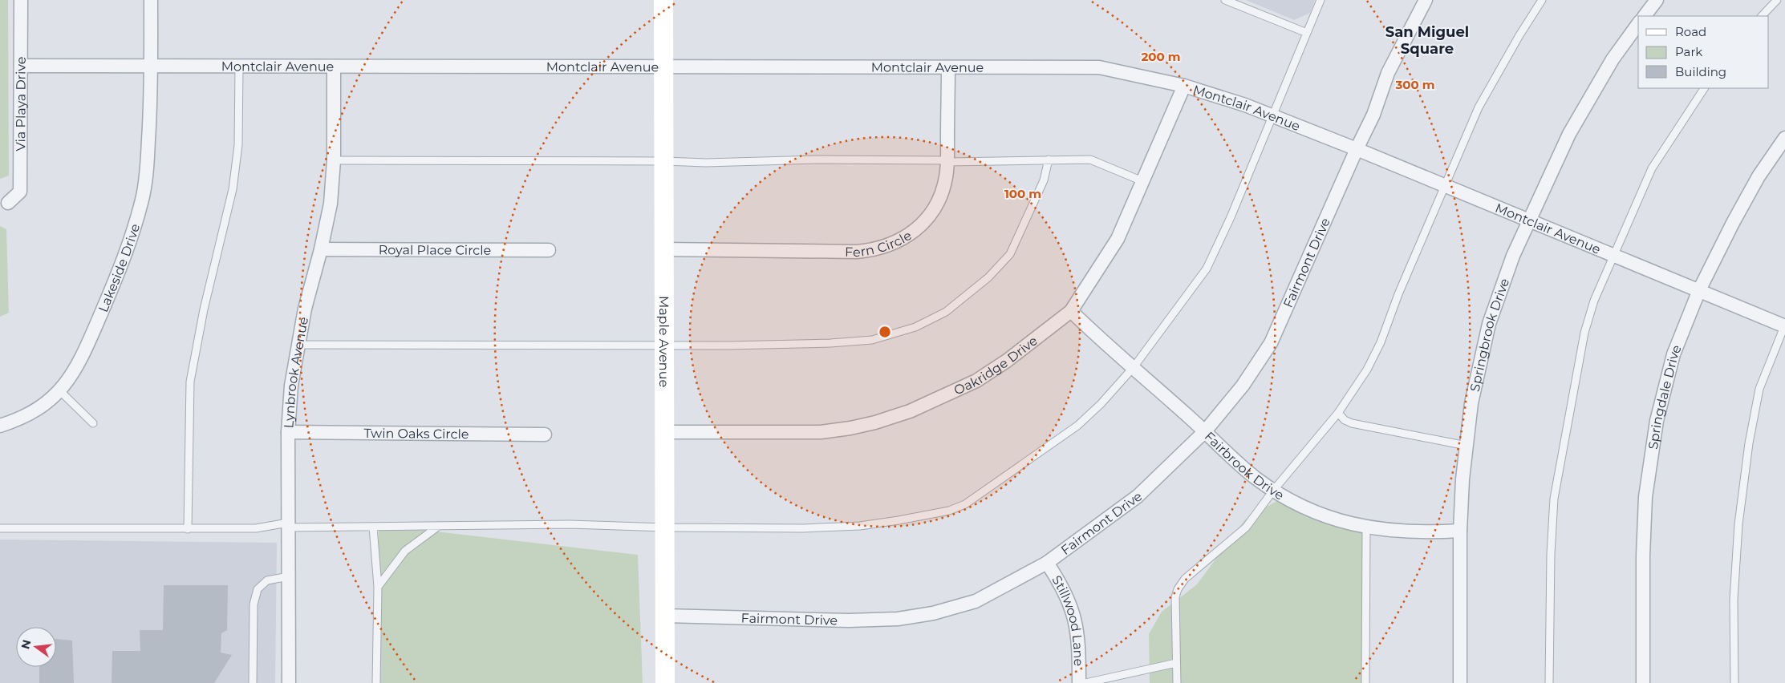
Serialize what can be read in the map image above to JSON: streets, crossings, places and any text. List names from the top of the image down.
{
  "streets": {
    "main road": ["Maple Avenue"],
    "street": [
      "Montclair Avenue",
      "Via Playa Drive",
      "Fern Circle",
      "Royal Place Circle",
      "Fairmont Drive",
      "Lakeside Drive",
      "Springbrook Drive",
      "Oakridge Drive",
      "Lynbrook Avenue",
      "Springdale Drive",
      "Twin Oaks Circle",
      "Fairbrook Drive",
      "Stillwood Lane"
    ]
  },
  "crossings": [
    ["Montclair Avenue", "Via Playa Drive"],
    ["Montclair Avenue", "Fern Circle"],
    ["Montclair Avenue", "Fairmont Drive"],
    ["Montclair Avenue", "Lakeside Drive"],
    ["Montclair Avenue", "Springbrook Drive"],
    ["Montclair Avenue", "Maple Avenue"],
    ["Montclair Avenue", "Oakridge Drive"],
    ["Montclair Avenue", "Lynbrook Avenue"],
    ["Montclair Avenue", "Springdale Drive"],
    ["Fern Circle", "Maple Avenue"],
    ["Royal Place Circle", "Lynbrook Avenue"],
    ["Fairmont Drive", "Maple Avenue"],
    ["Fairmont Drive", "Fairbrook Drive"],
    ["Fairmont Drive", "Stillwood Lane"],
    ["Springbrook Drive", "Fairbrook Drive"],
    ["Maple Avenue", "Oakridge Drive"],
    ["Oakridge Drive", "Fairbrook Drive"],
    ["Lynbrook Avenue", "Twin Oaks Circle"]
  ],
  "districts": ["San Miguel Square"],
  "legend": ["Road", "Park", "Building"],
  "north": "left",
  "rings": ["200 m", "300 m", "100 m"]
}
